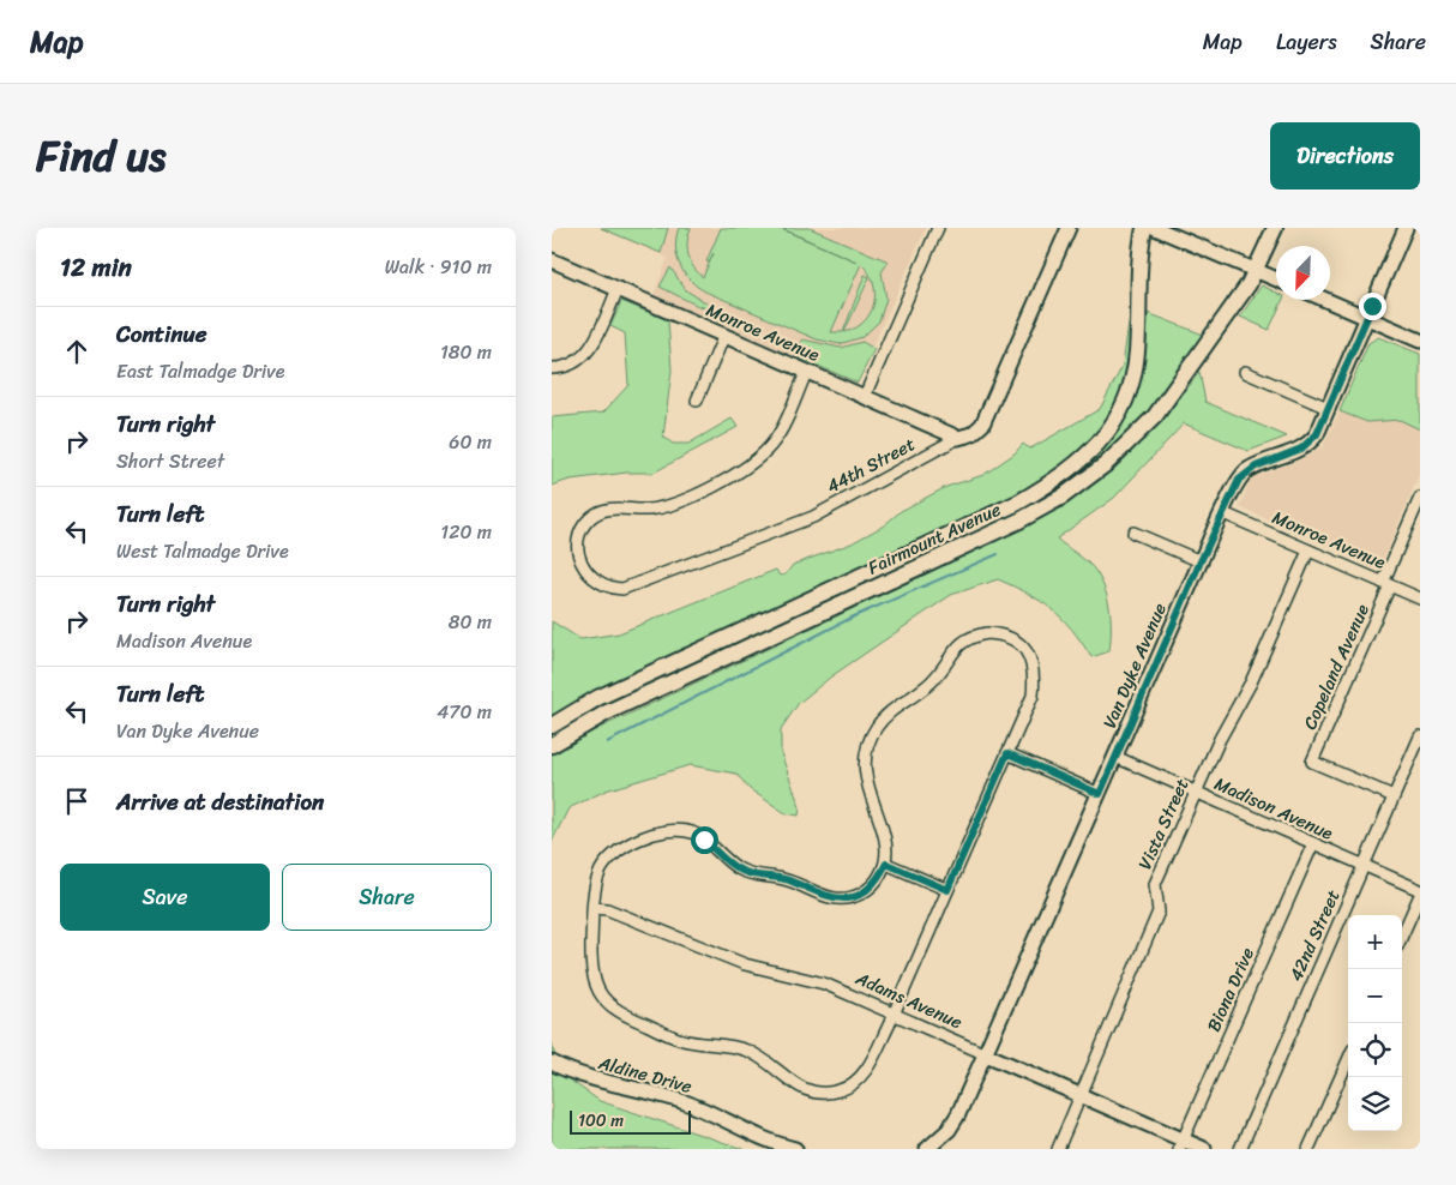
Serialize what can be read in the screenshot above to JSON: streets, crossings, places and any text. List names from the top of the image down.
{
  "streets": {
    "main road": ["Fairmount Avenue"],
    "street": [
      "Monroe Avenue",
      "44th Street",
      "Van Dyke Avenue",
      "Copeland Avenue",
      "Madison Avenue",
      "Vista Street",
      "42nd Street",
      "Biona Drive",
      "Adams Avenue",
      "Aldine Drive"
    ]
  },
  "crossings": [
    ["Monroe Avenue", "44th Street"],
    ["Monroe Avenue", "Van Dyke Avenue"],
    ["Monroe Avenue", "Copeland Avenue"],
    ["Monroe Avenue", "Vista Street"],
    ["Van Dyke Avenue", "Madison Avenue"],
    ["Van Dyke Avenue", "Adams Avenue"],
    ["Copeland Avenue", "42nd Street"],
    ["Madison Avenue", "Vista Street"],
    ["Madison Avenue", "42nd Street"],
    ["Madison Avenue", "Biona Drive"],
    ["Vista Street", "Adams Avenue"],
    ["Biona Drive", "Adams Avenue"]
  ],
  "scale_bar": "100 m",
  "north": "bottom left",
  "page": {
    "header": "Map",
    "nav": ["Map", "Layers", "Share"],
    "title": "Find us",
    "buttons": [
      "Directions",
      ["Save", "Share"]
    ],
    "heading": ["12 min", "Walk · 910 m"],
    "list": [
      ["Continue", "East Talmadge Drive", "180 m"],
      ["Turn right", "Short Street", "60 m"],
      ["Turn left", "West Talmadge Drive", "120 m"],
      ["Turn right", "Madison Avenue", "80 m"],
      ["Turn left", "Van Dyke Avenue", "470 m"],
      "Arrive at destination"
    ],
    "map_buttons": ["+", "−"],
    "scale": "100 m"
  }
}
